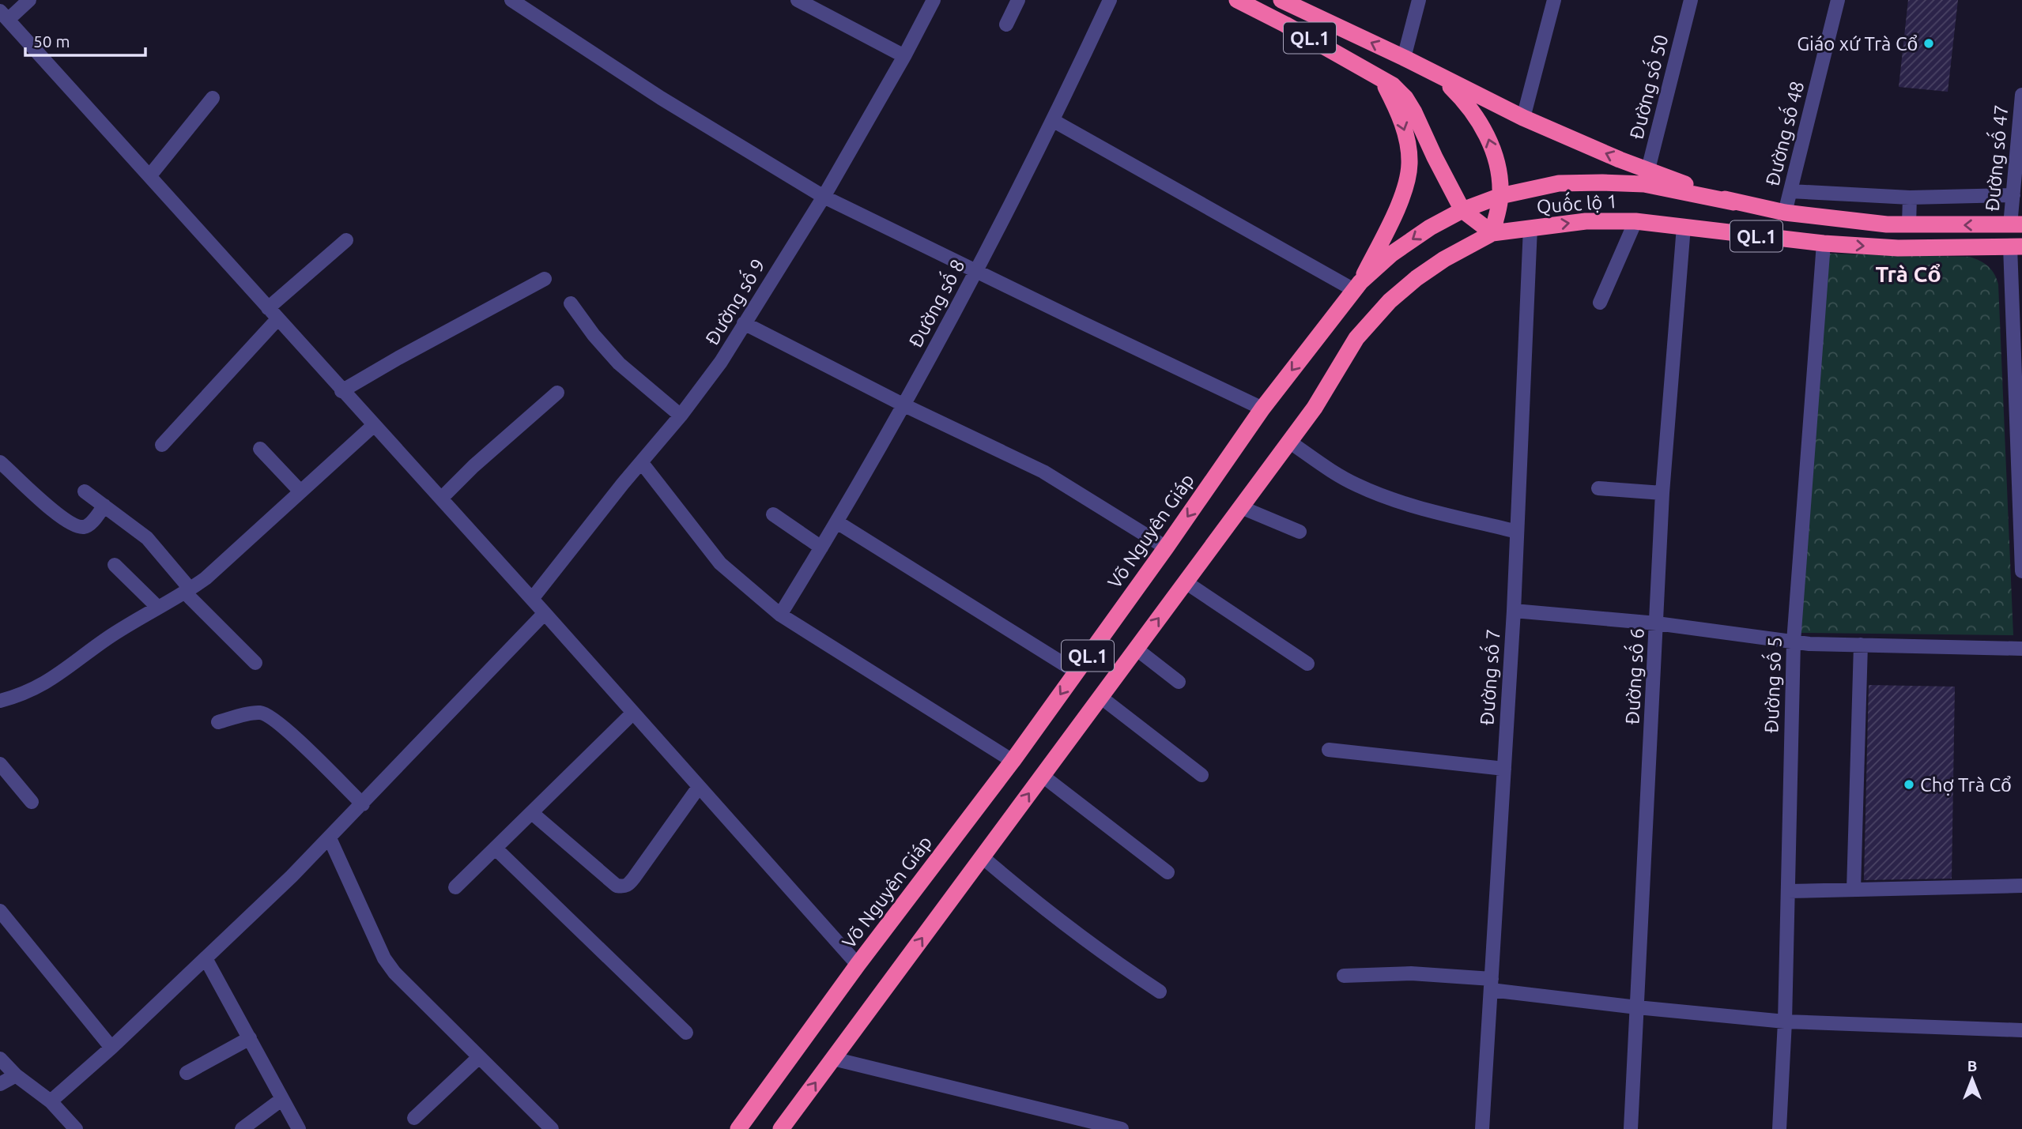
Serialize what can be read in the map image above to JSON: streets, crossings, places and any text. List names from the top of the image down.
{
  "streets": {
    "highway": ["QL.1", "Quốc lộ 1", "Võ Nguyên Giáp"],
    "street": [
      "Đường số 50",
      "Đường số 48",
      "Đường số 47",
      "Đường số 9",
      "Đường số 8",
      "Đường số 6",
      "Đường số 7",
      "Đường số 5"
    ]
  },
  "crossings": [
    ["QL.1", "Đường số 50"],
    ["QL.1", "Đường số 48"],
    ["QL.1", "Đường số 47"],
    ["QL.1", "Quốc lộ 1"],
    ["QL.1", "Võ Nguyên Giáp"],
    ["Đường số 50", "Võ Nguyên Giáp"],
    ["Quốc lộ 1", "Đường số 6"],
    ["Quốc lộ 1", "Đường số 7"],
    ["Quốc lộ 1", "Đường số 5"]
  ],
  "districts": ["Trà Cổ"],
  "places": ["Giáo xứ Trà Cổ", "Chợ Trà Cổ"],
  "scale_bar": "50 m",
  "north": "top"
}
